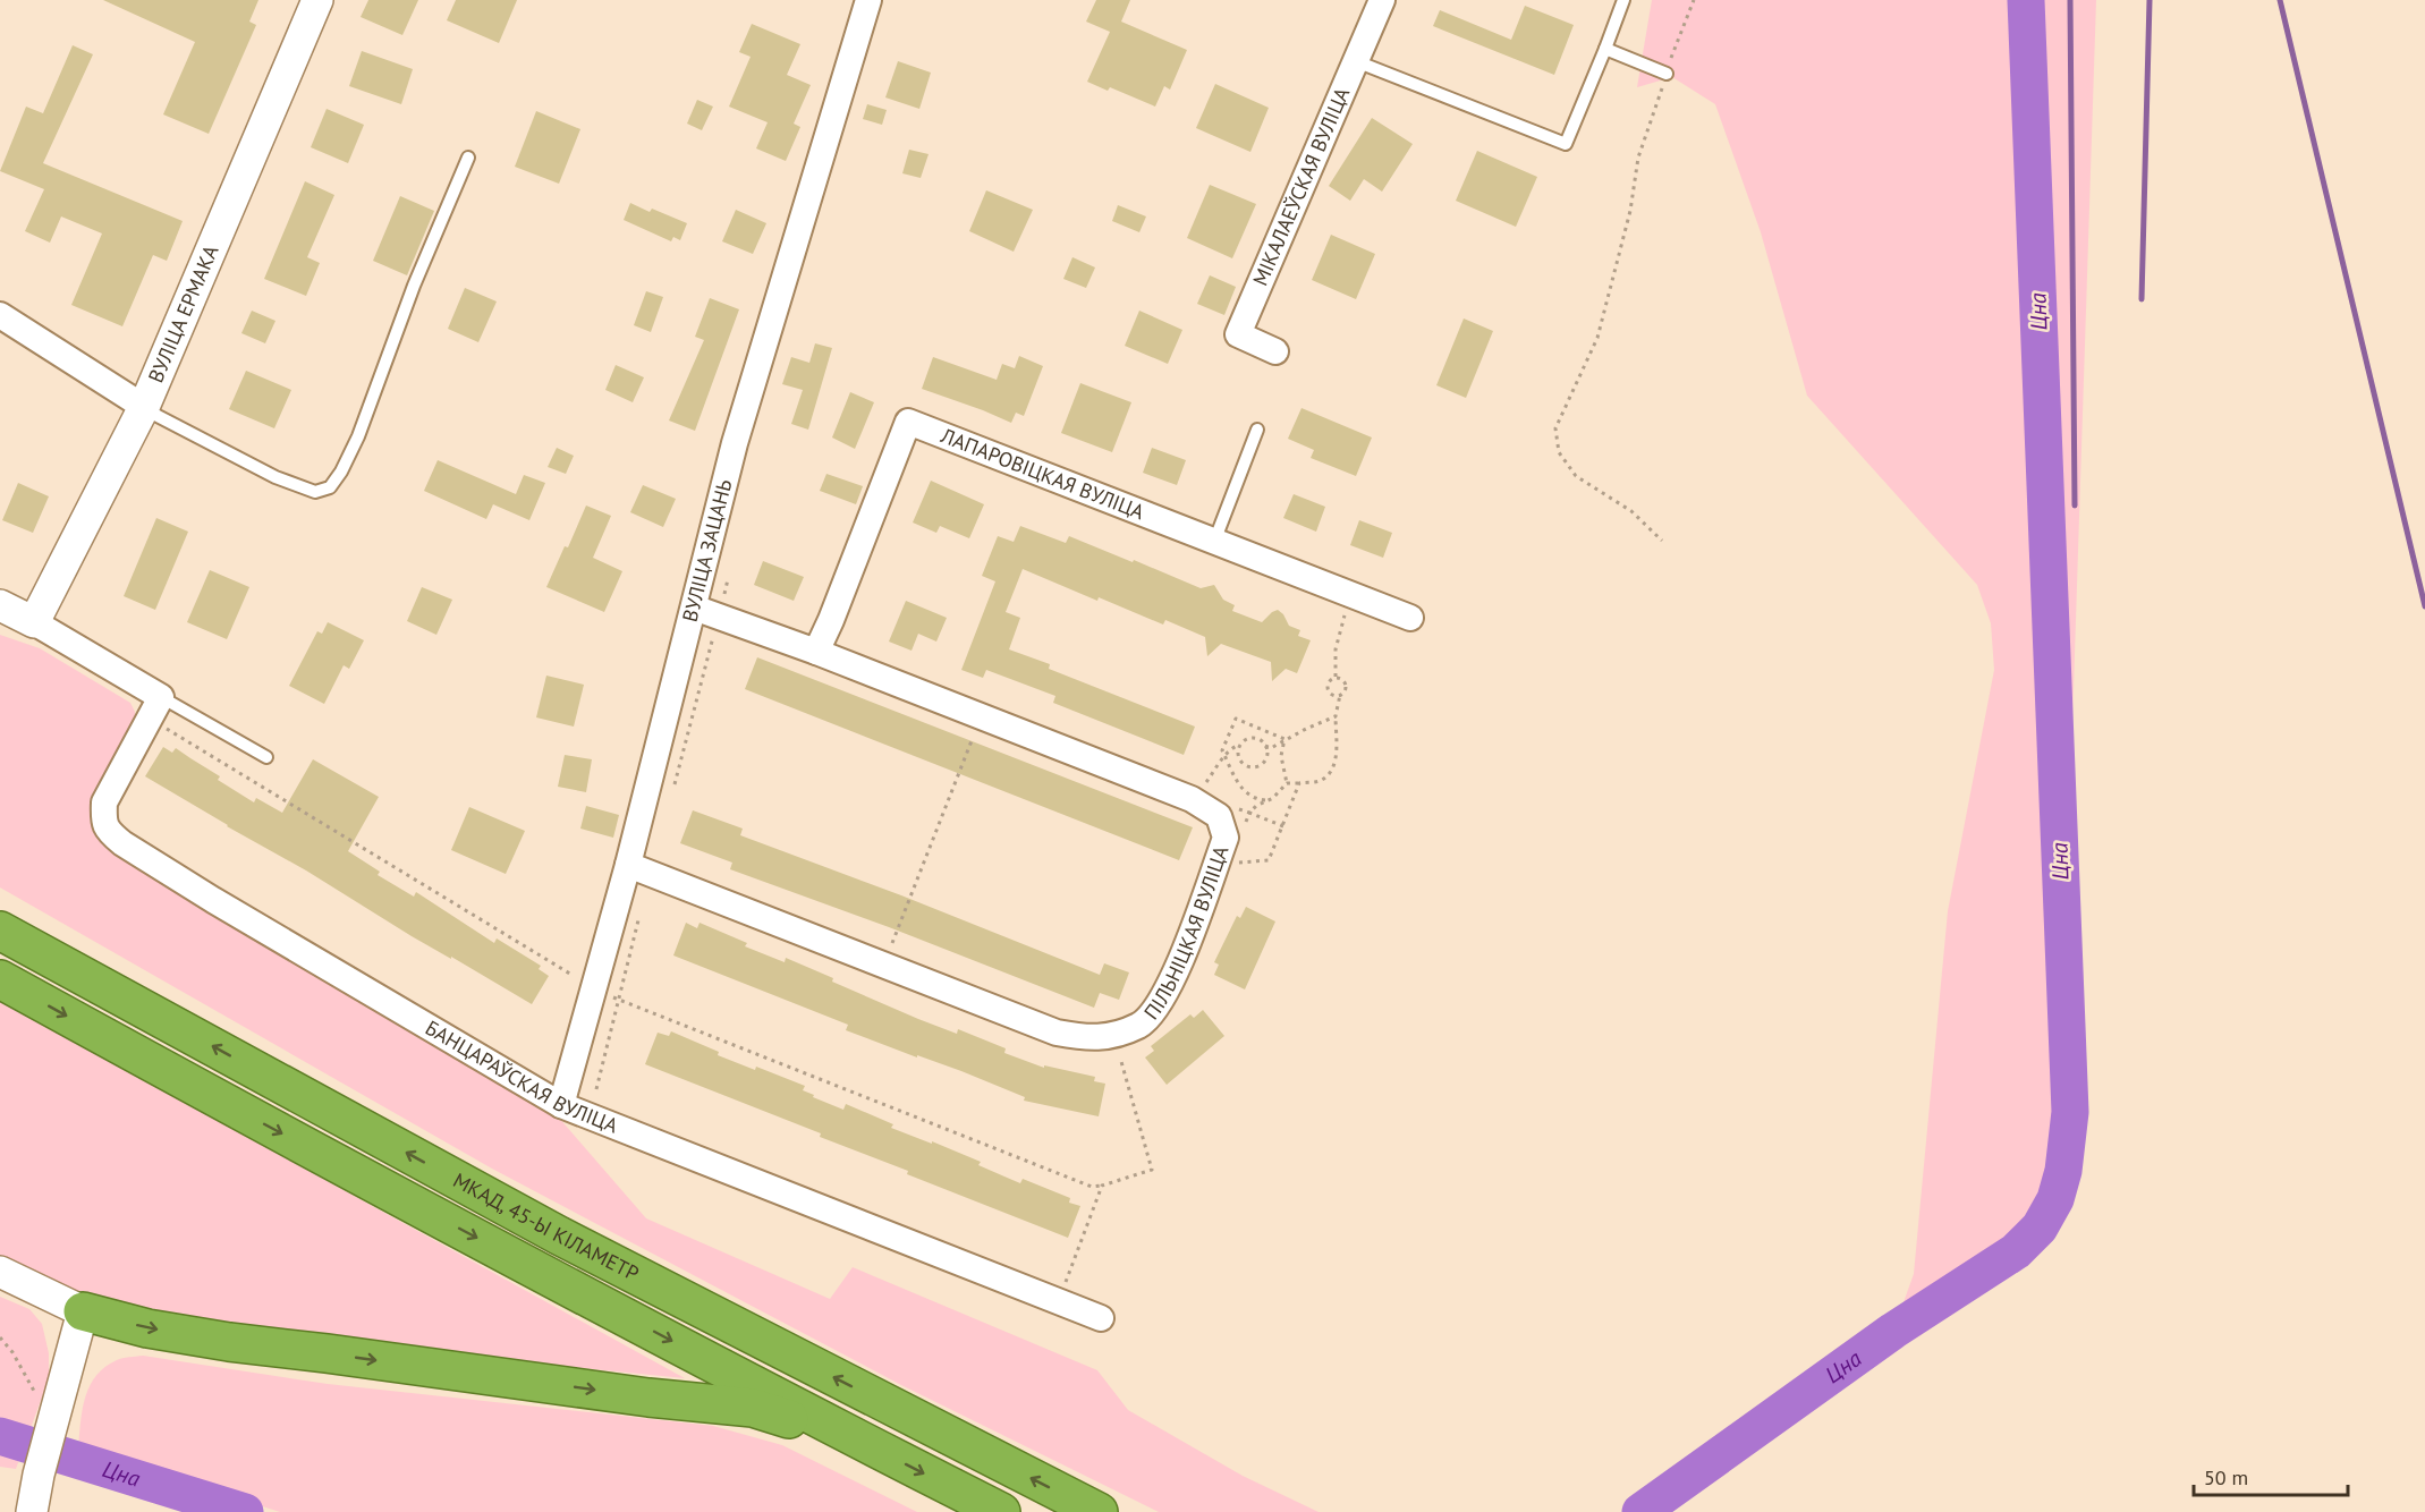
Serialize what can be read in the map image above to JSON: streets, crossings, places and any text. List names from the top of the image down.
{
  "streets": {
    "highway": ["МКАД, 45-Ы КІЛАМЕТР"],
    "street": [
      "МІКАЛАЕЎСКАЯ ВУЛІЦА",
      "ВУЛІЦА ЕРМАКА",
      "ЛАПАРОВІЦКАЯ ВУЛІЦА",
      "ВУЛІЦА ЗАЦАНЬ",
      "ПІЛЬНІЦКАЯ ВУЛІЦА",
      "БАНЦАРАЎСКАЯ ВУЛІЦА"
    ]
  },
  "crossings": [
    ["ЛАПАРОВІЦКАЯ ВУЛІЦА", "ПІЛЬНІЦКАЯ ВУЛІЦА"],
    ["ВУЛІЦА ЗАЦАНЬ", "ПІЛЬНІЦКАЯ ВУЛІЦА"],
    ["ВУЛІЦА ЗАЦАНЬ", "БАНЦАРАЎСКАЯ ВУЛІЦА"]
  ],
  "water": ["Цна"],
  "scale_bar": "50 m"
}
